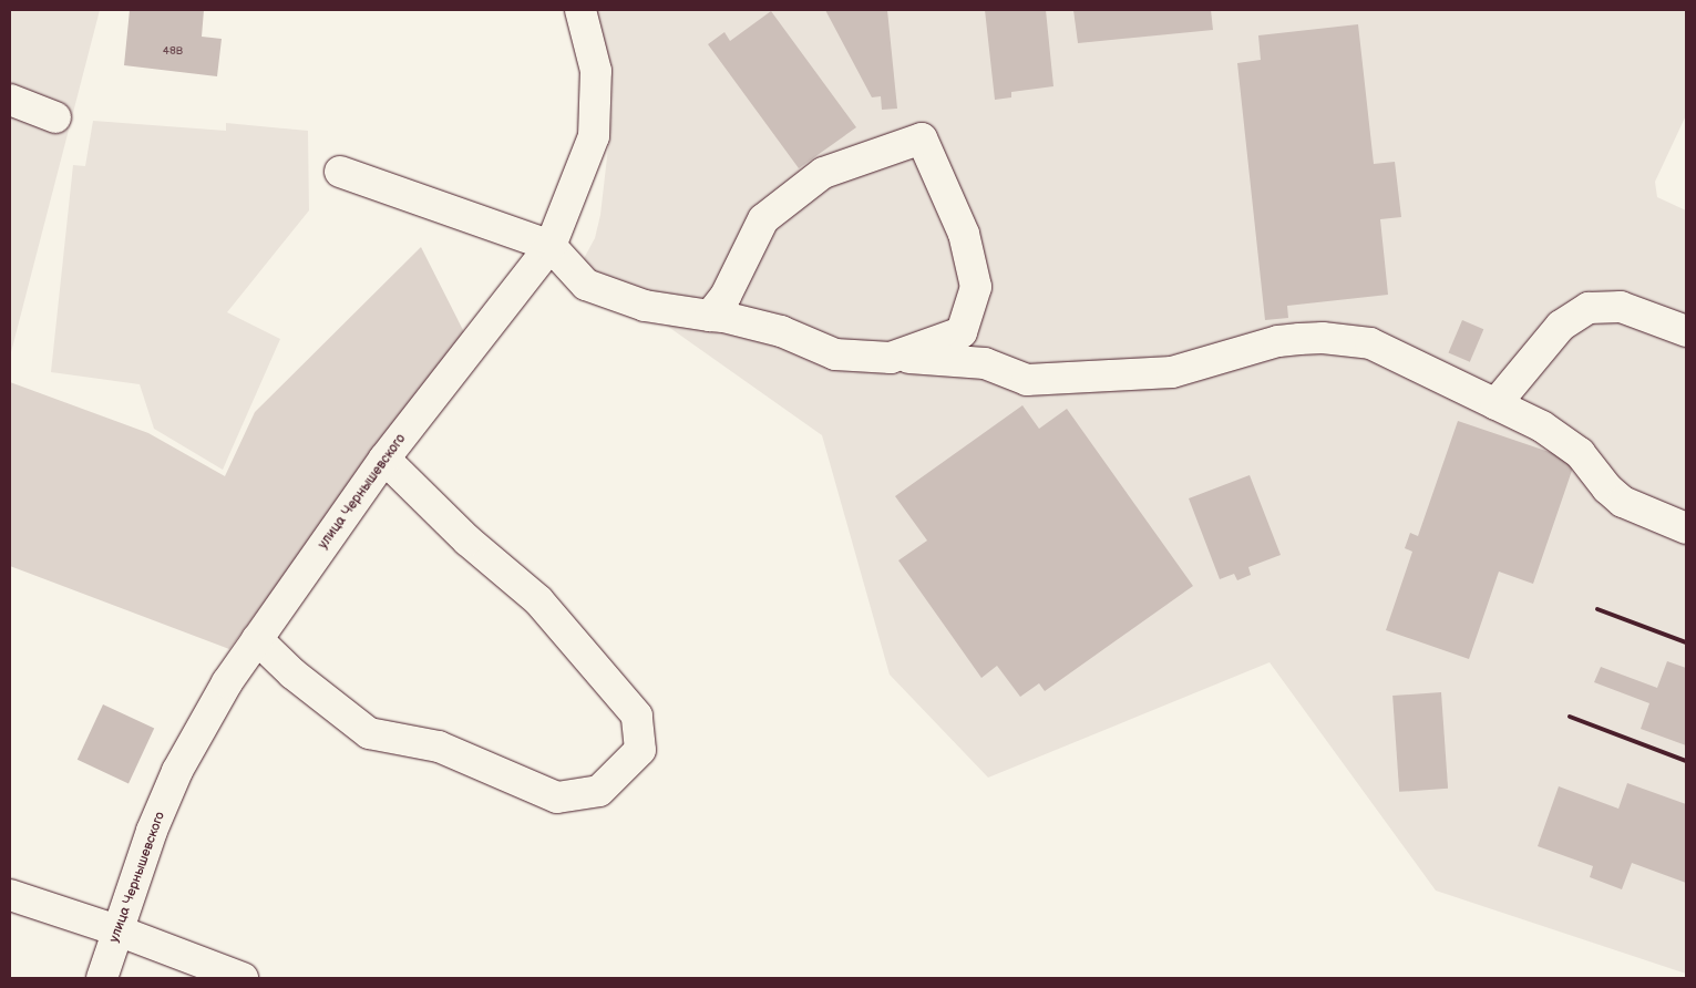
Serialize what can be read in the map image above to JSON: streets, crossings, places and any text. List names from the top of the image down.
{
  "streets": {
    "street": ["улица Чернышевского"]
  },
  "house_numbers": ["48В"]
}
